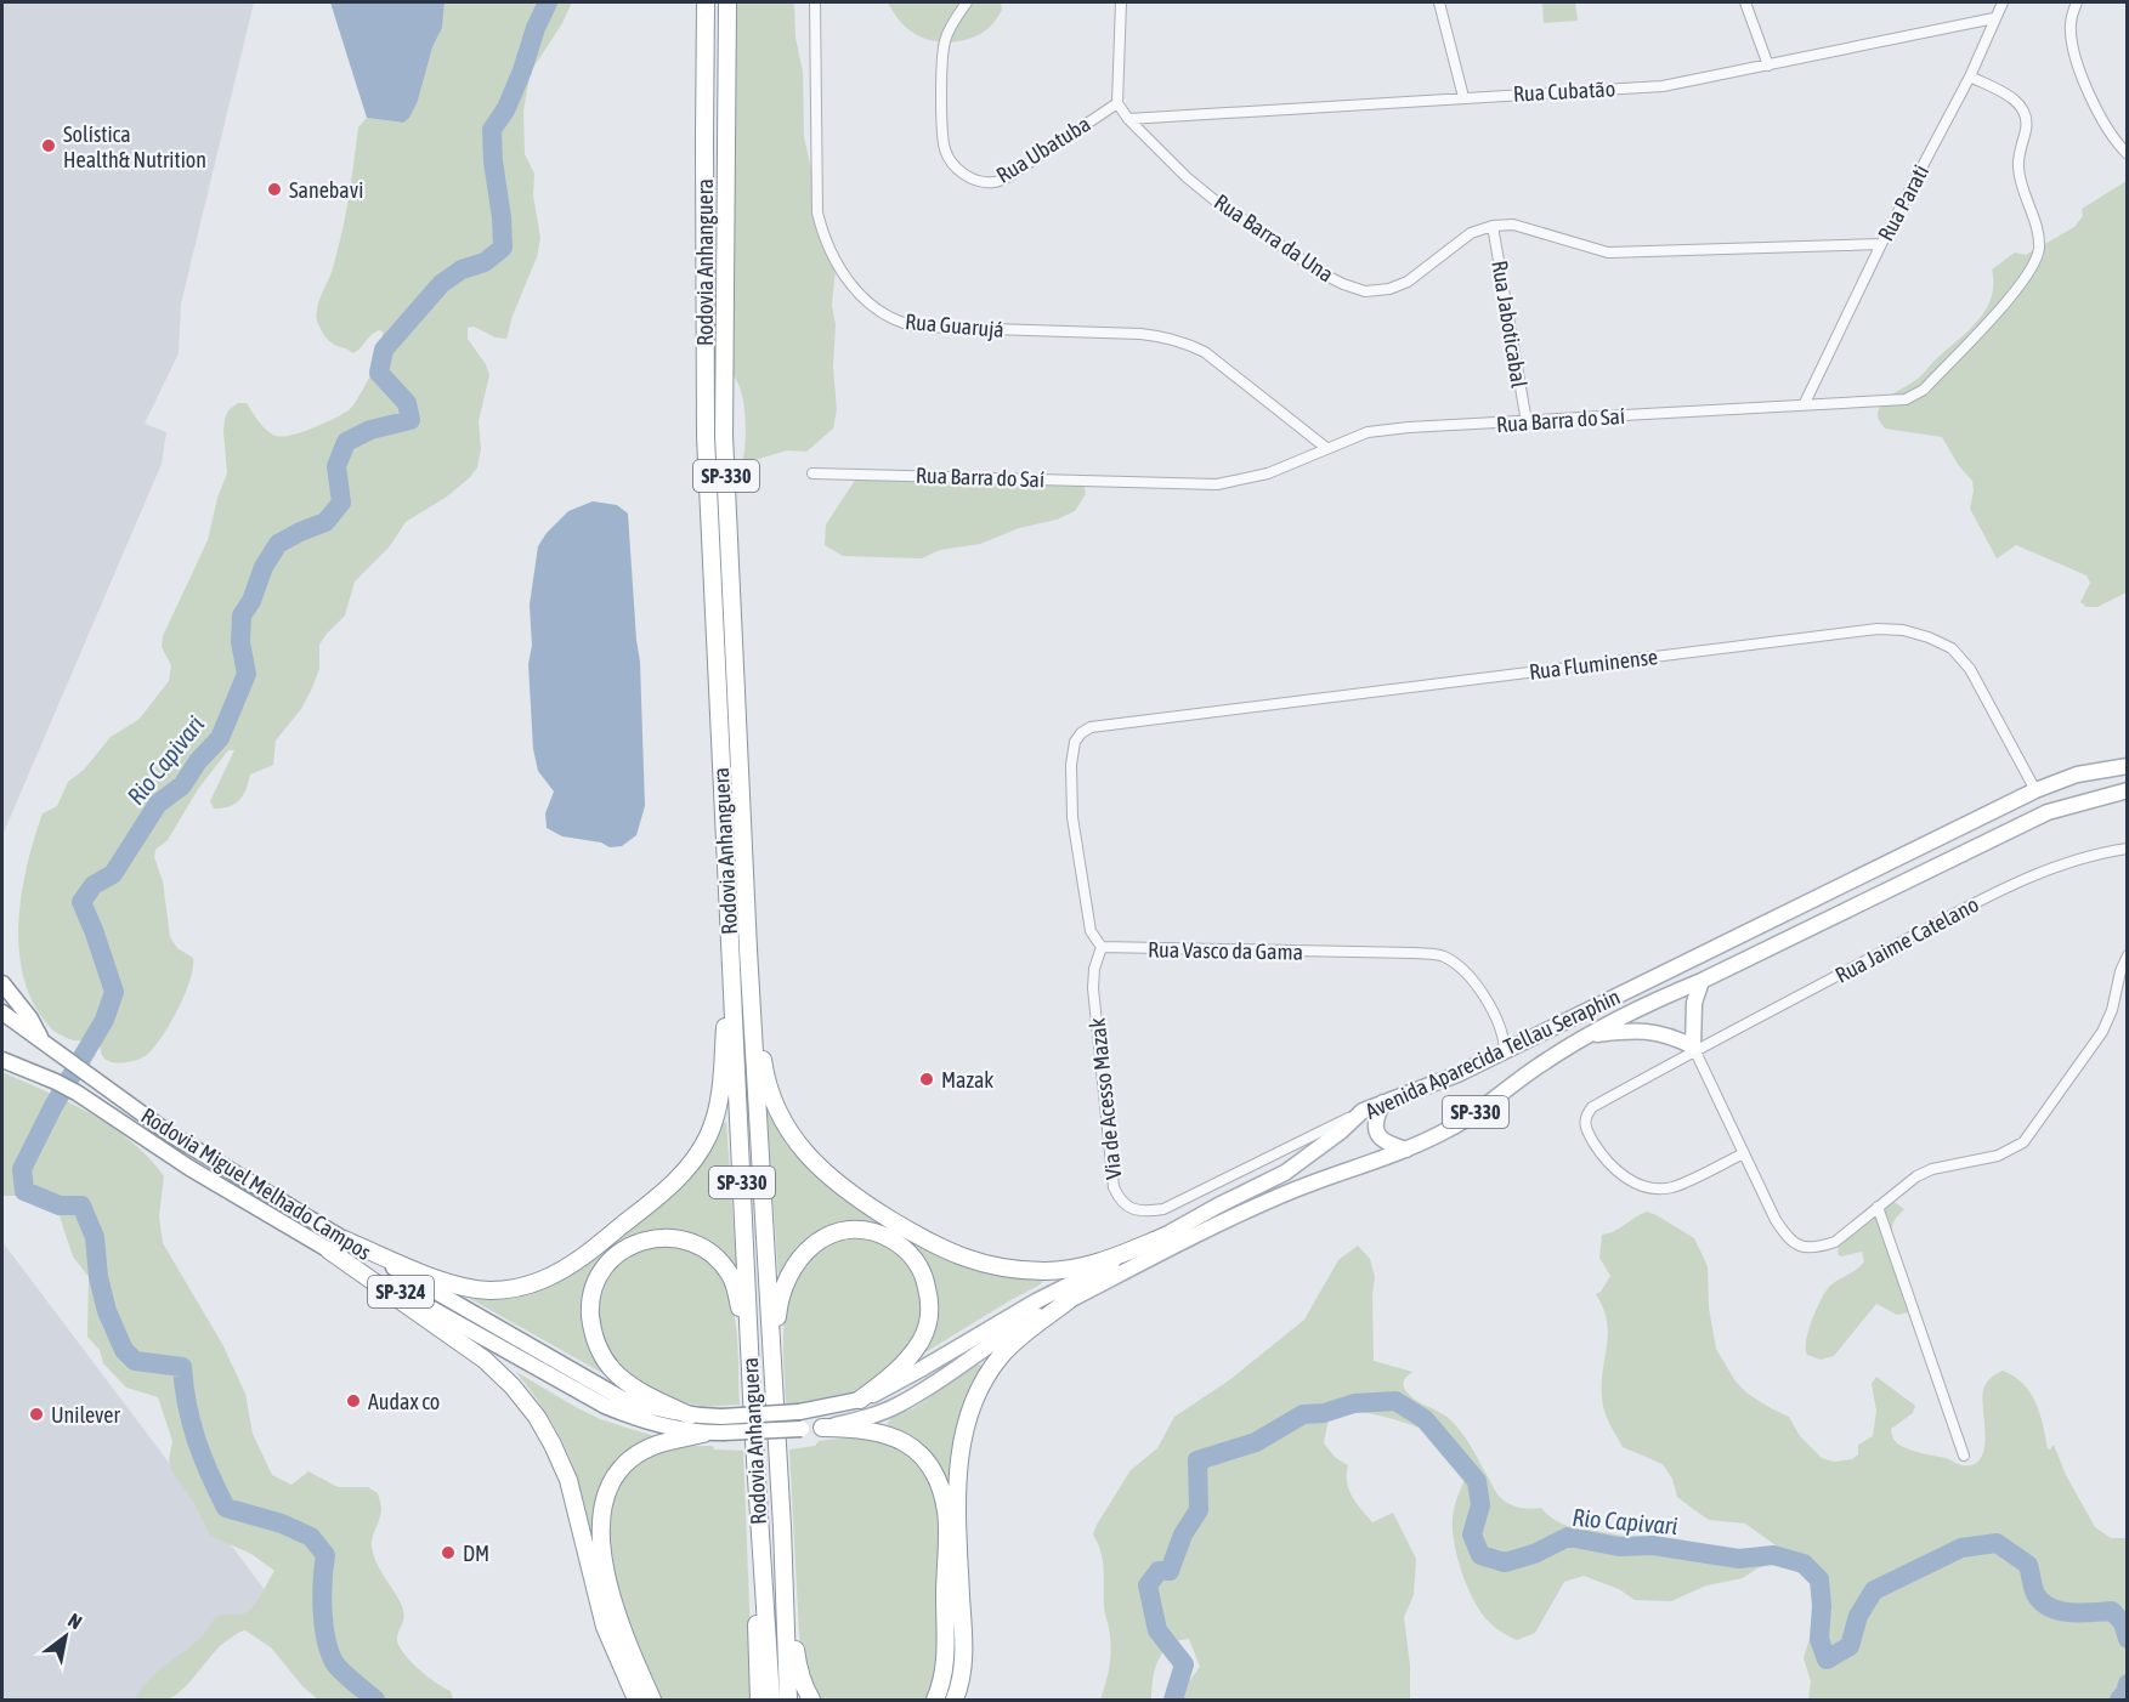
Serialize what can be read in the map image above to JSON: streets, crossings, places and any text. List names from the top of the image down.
{
  "streets": {
    "highway": ["Rodovia Anhanguera", "SP-330"],
    "main road": ["Avenida Aparecida Tellau Seraphin", "Rodovia Miguel Melhado Campos", "SP-324"],
    "street": [
      "Rua Cubatão",
      "Rua Ubatuba",
      "Rua Parati",
      "Rua Barra da Una",
      "Rua Jaboticabal",
      "Rua Guarujá",
      "Rua Barra do Saí",
      "Rua Fluminense",
      "Rua Jaime Catelano",
      "Rua Vasco da Gama",
      "Via de Acesso Mazak"
    ]
  },
  "crossings": [
    ["Rua Cubatão", "Rua Parati"],
    ["Rua Cubatão", "Rua Barra da Una"],
    ["Rua Ubatuba", "Rua Barra da Una"],
    ["Rua Parati", "Rua Barra do Saí"],
    ["Rua Barra da Una", "Rua Jaboticabal"],
    ["Rua Jaboticabal", "Rua Barra do Saí"],
    ["Rua Guarujá", "Rua Barra do Saí"],
    ["Rua Fluminense", "Rua Vasco da Gama"],
    ["Rua Fluminense", "Avenida Aparecida Tellau Seraphin"],
    ["Rua Fluminense", "Via de Acesso Mazak"],
    ["Rua Vasco da Gama", "Avenida Aparecida Tellau Seraphin"],
    ["Rua Vasco da Gama", "Via de Acesso Mazak"],
    ["Avenida Aparecida Tellau Seraphin", "Via de Acesso Mazak"],
    ["Avenida Aparecida Tellau Seraphin", "Rodovia Miguel Melhado Campos"]
  ],
  "water": ["Rio Capivari"],
  "places": [
    "Solística Health& Nutrition",
    "Sanebavi",
    "Mazak",
    "Audax co",
    "Unilever",
    "DM"
  ],
  "north": "top right"
}
